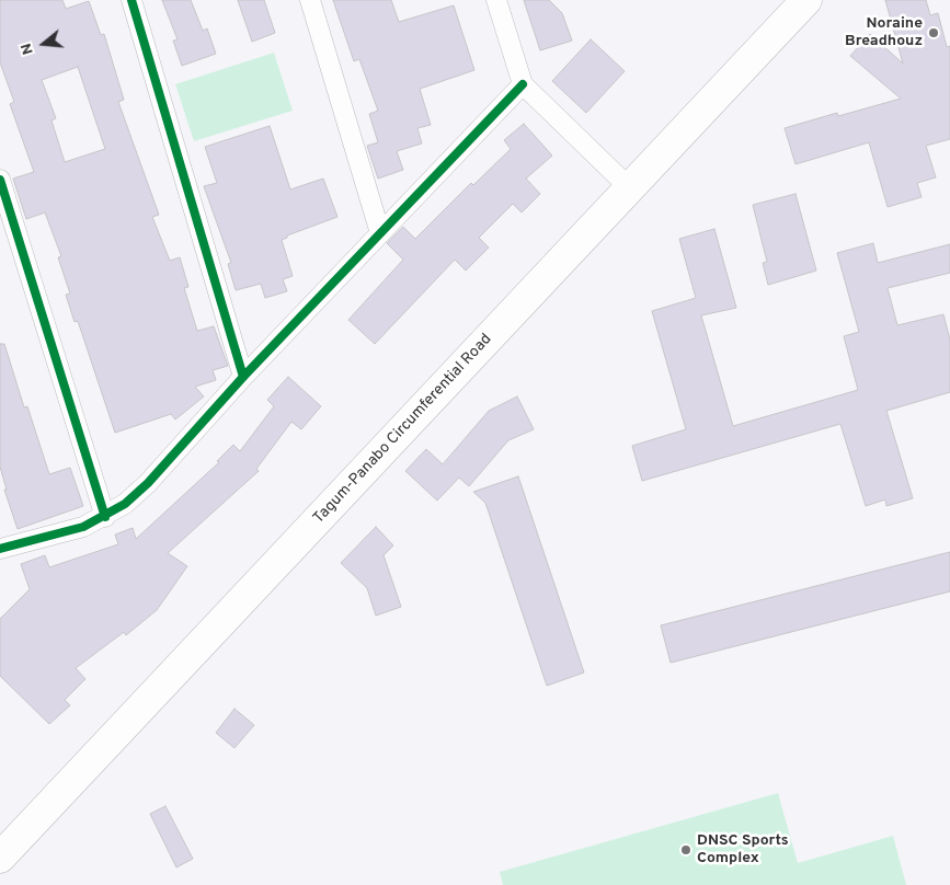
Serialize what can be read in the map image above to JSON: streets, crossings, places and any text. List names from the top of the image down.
{
  "streets": {
    "main road": ["Tagum-Panabo Circumferential Road"]
  },
  "places": ["Noraine Breadhouz", "DNSC Sports Complex"],
  "north": "left"
}
